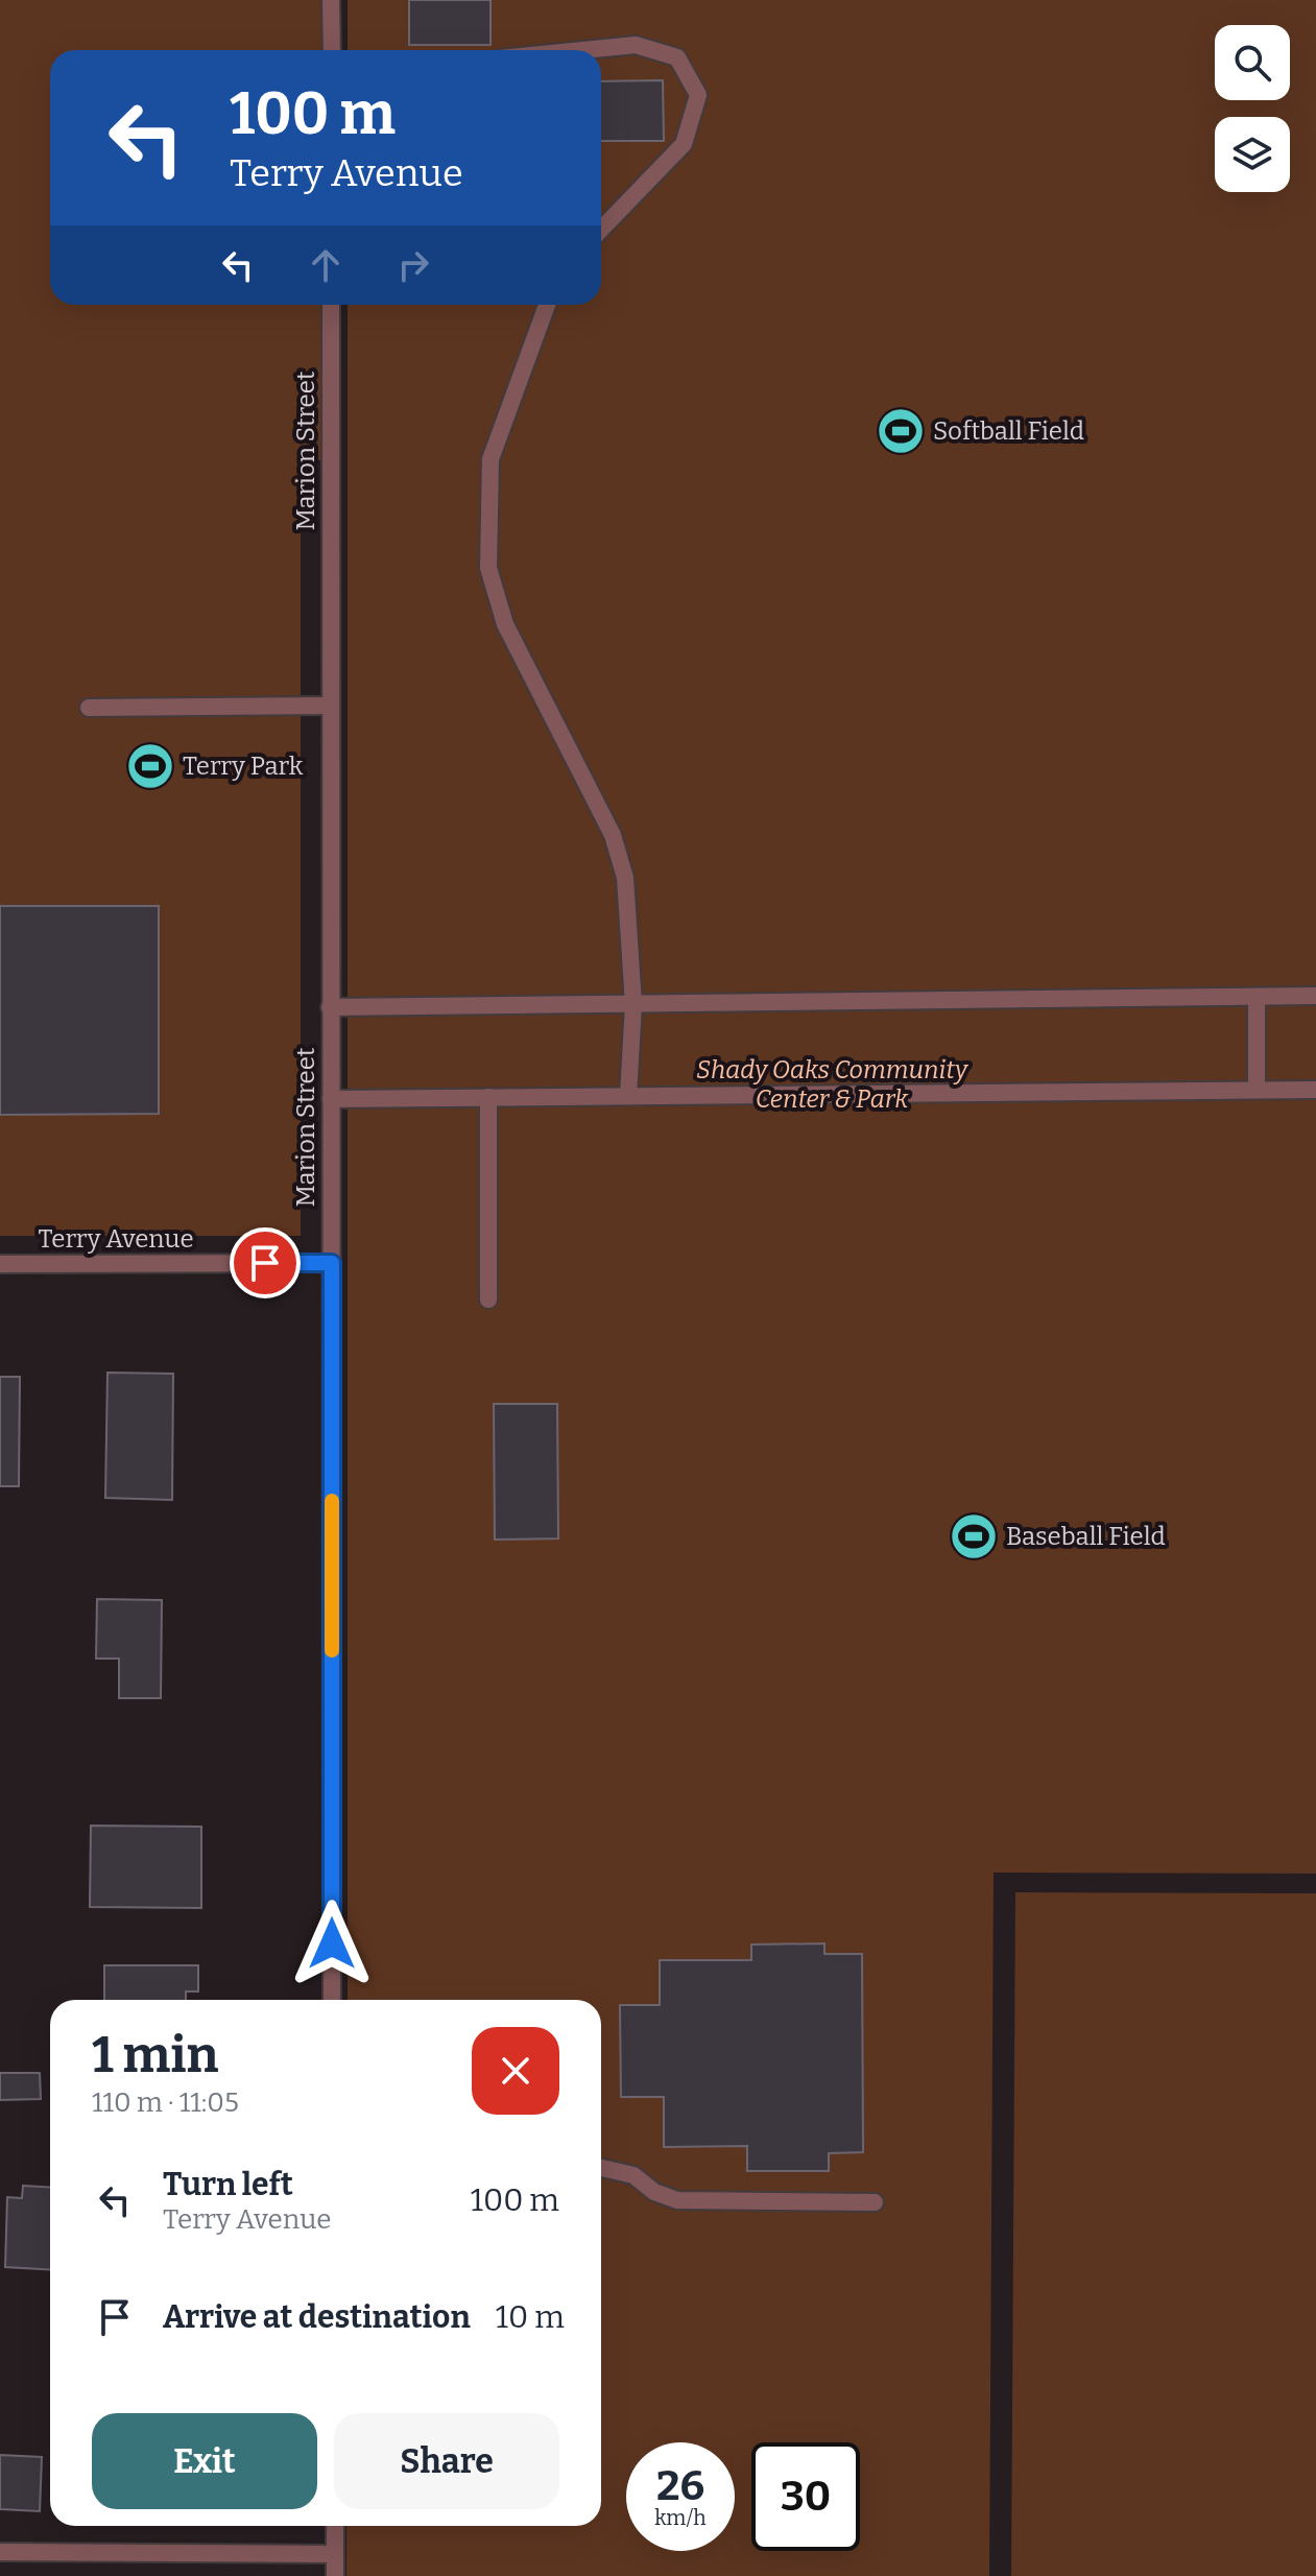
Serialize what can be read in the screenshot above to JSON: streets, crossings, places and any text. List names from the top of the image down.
{
  "streets": {
    "street": ["Marion Street", "Terry Avenue"]
  },
  "crossings": [
    ["Marion Street", "Terry Avenue"]
  ],
  "parks": ["Shady Oaks Community Center & Park"],
  "places": {
    "sports": ["Softball Field", "Terry Park", "Baseball Field"]
  },
  "page": {
    "turn": ["100 m", "Terry Avenue"],
    "heading": ["1 min", "110 m · 11:05"],
    "list": [
      {
        "name": "Turn left",
        "note": "Terry Avenue",
        "value": "100 m"
      },
      {
        "name": "Arrive at destination",
        "value": "10 m"
      }
    ],
    "buttons": ["Exit", "Share"],
    "speed": "26 km/h",
    "limit": "30"
  }
}
